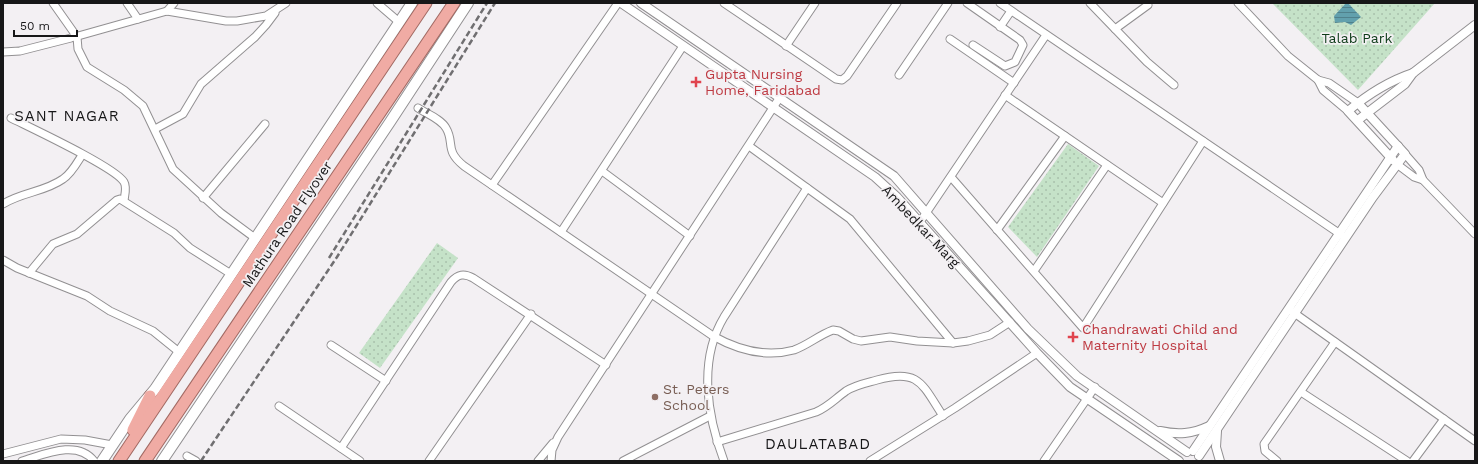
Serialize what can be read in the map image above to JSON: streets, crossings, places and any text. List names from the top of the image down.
{
  "streets": {
    "highway": ["Mathura Road Flyover"],
    "street": ["Ambedkar Marg"]
  },
  "districts": ["SANT NAGAR", "DAULATABAD"],
  "parks": ["Talab Park"],
  "places": {
    "health": ["Gupta Nursing Home, Faridabad", "Chandrawati Child and Maternity Hospital"],
    "other": ["St. Peters School"]
  },
  "scale_bar": "50 m"
}
